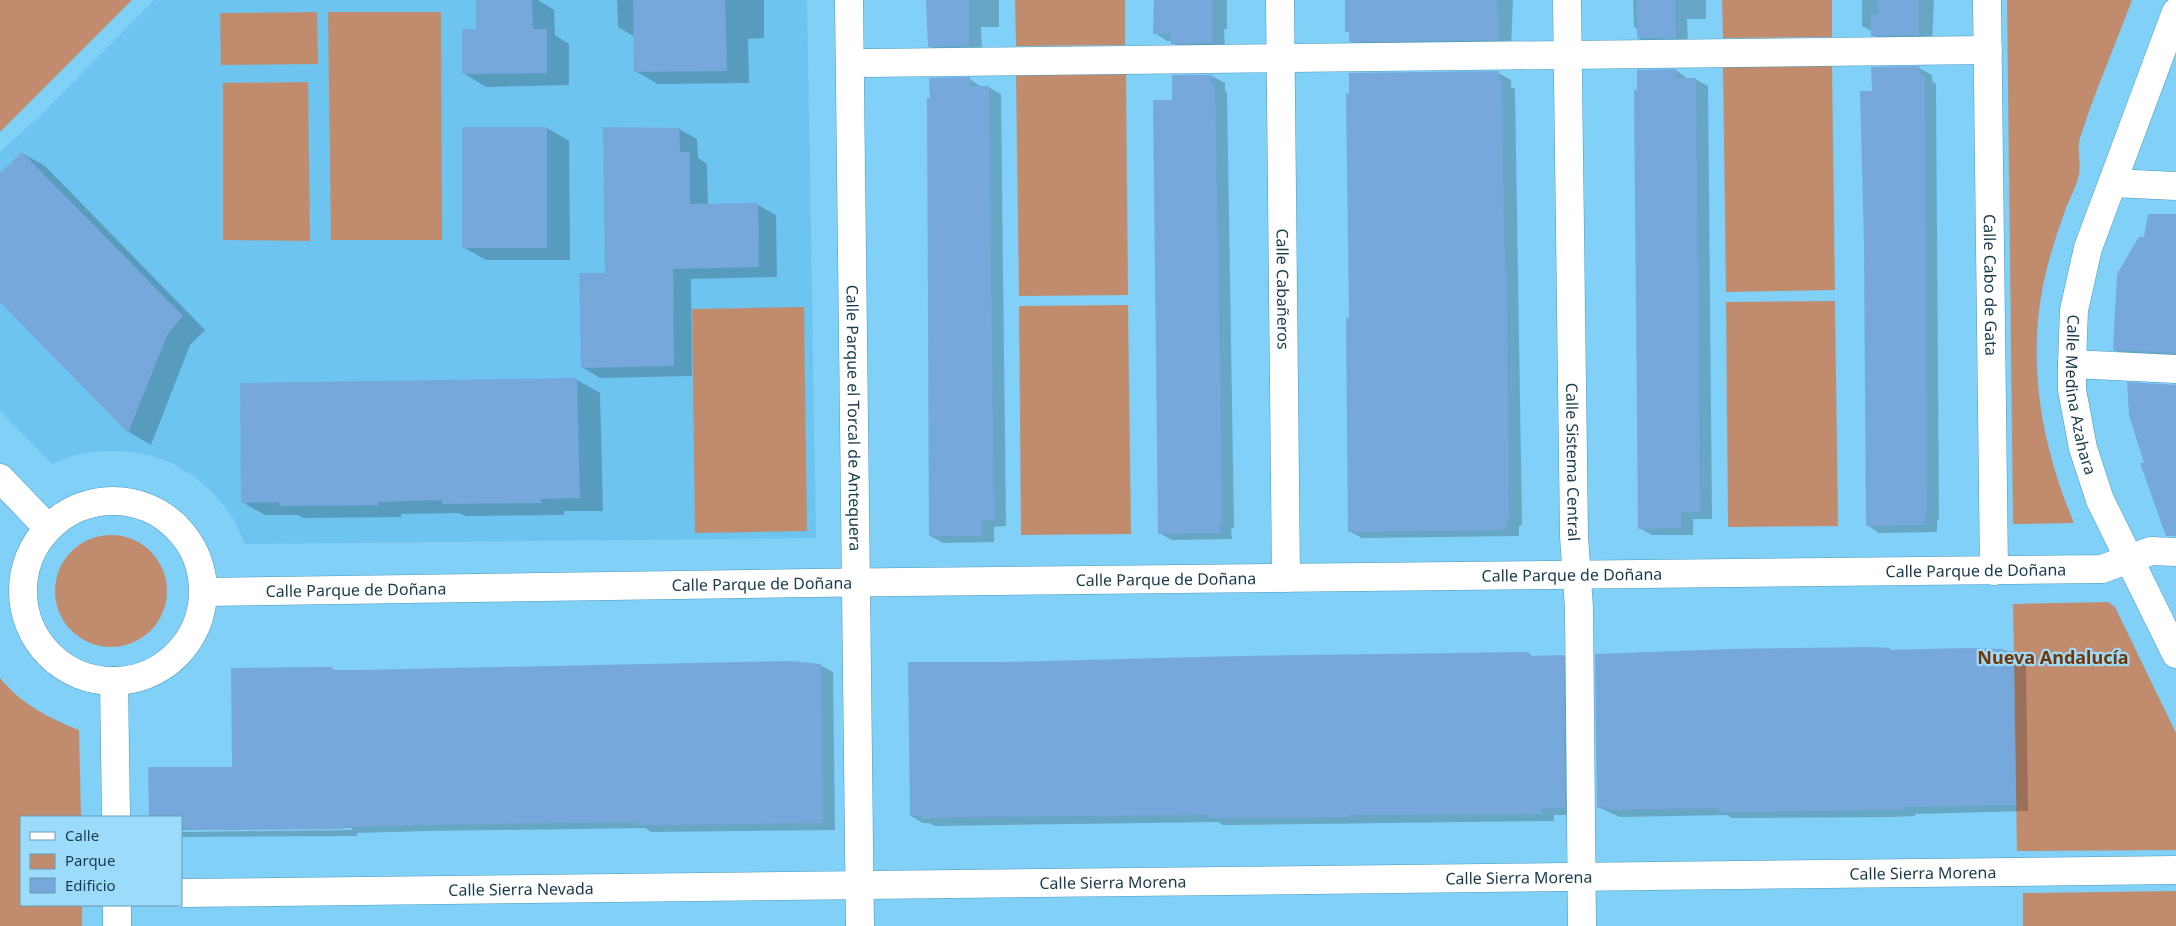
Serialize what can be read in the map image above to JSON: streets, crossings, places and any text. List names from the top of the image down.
{
  "streets": {
    "street": [
      "Calle Cabo de Gata",
      "Calle Cabañeros",
      "Calle Medina Azahara",
      "Calle Parque el Torcal de Antequera",
      "Calle Sistema Central",
      "Calle Parque de Doñana",
      "Calle Sierra Morena",
      "Calle Sierra Nevada"
    ]
  },
  "crossings": [
    ["Calle Cabo de Gata", "Calle Parque de Doñana"],
    ["Calle Cabañeros", "Calle Parque de Doñana"],
    ["Calle Medina Azahara", "Calle Parque de Doñana"],
    ["Calle Parque el Torcal de Antequera", "Calle Parque de Doñana"],
    ["Calle Parque el Torcal de Antequera", "Calle Sierra Morena"],
    ["Calle Parque el Torcal de Antequera", "Calle Sierra Nevada"],
    ["Calle Sistema Central", "Calle Parque de Doñana"],
    ["Calle Sistema Central", "Calle Sierra Morena"],
    ["Calle Sierra Morena", "Calle Sierra Nevada"]
  ],
  "districts": ["Nueva Andalucía"],
  "legend": ["Calle", "Parque", "Edificio"]
}
